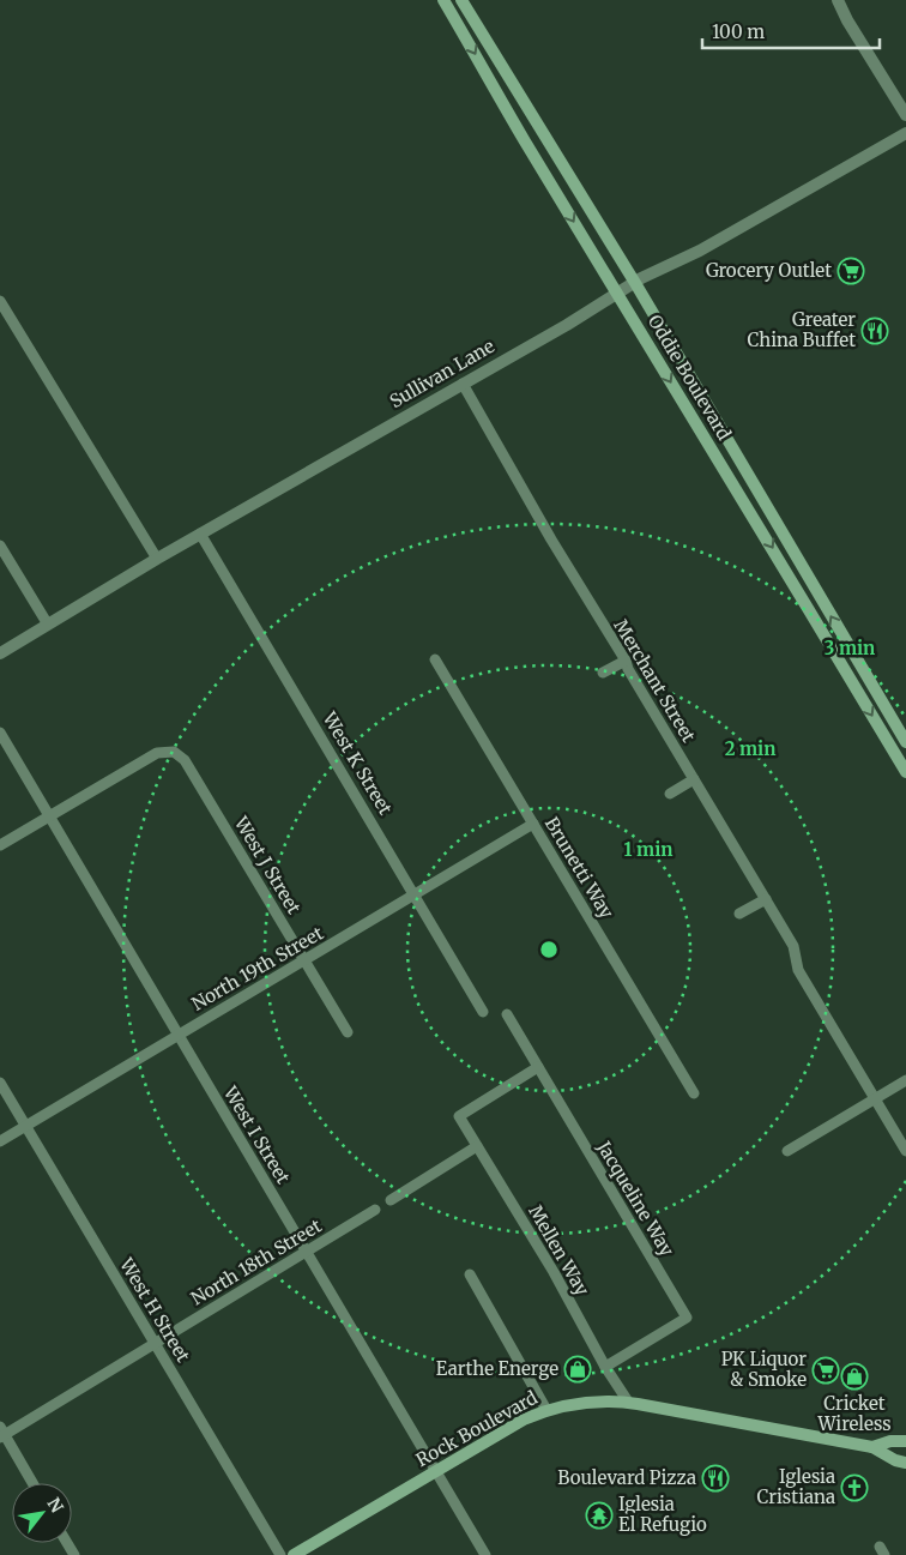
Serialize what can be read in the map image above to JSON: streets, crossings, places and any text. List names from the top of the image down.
{
  "streets": {
    "main road": ["Oddie Boulevard", "Rock Boulevard"],
    "street": [
      "Sullivan Lane",
      "Merchant Street",
      "West K Street",
      "West J Street",
      "Brunetti Way",
      "North 19th Street",
      "West I Street",
      "Jacqueline Way",
      "Mellen Way",
      "North 18th Street",
      "West H Street"
    ]
  },
  "crossings": [
    ["Sullivan Lane", "Oddie Boulevard"],
    ["Sullivan Lane", "Merchant Street"],
    ["Sullivan Lane", "West K Street"],
    ["West K Street", "North 19th Street"],
    ["West J Street", "North 19th Street"],
    ["West J Street", "West I Street"],
    ["Brunetti Way", "North 19th Street"],
    ["North 19th Street", "West I Street"],
    ["North 19th Street", "West H Street"],
    ["West I Street", "North 18th Street"],
    ["West I Street", "Rock Boulevard"],
    ["Jacqueline Way", "Mellen Way"],
    ["Mellen Way", "Rock Boulevard"],
    ["North 18th Street", "West H Street"]
  ],
  "places": {
    "supermarket": ["Grocery Outlet", "PK Liquor & Smoke"],
    "restaurant": ["Greater China Buffet", "Boulevard Pizza"],
    "shop": ["Earthe Energe", "Cricket Wireless"],
    "church": ["Iglesia Cristiana"],
    "temple": ["Iglesia El Refugio"]
  },
  "scale_bar": "100 m",
  "north": "top right",
  "rings": ["3 min", "2 min", "1 min"]
}
